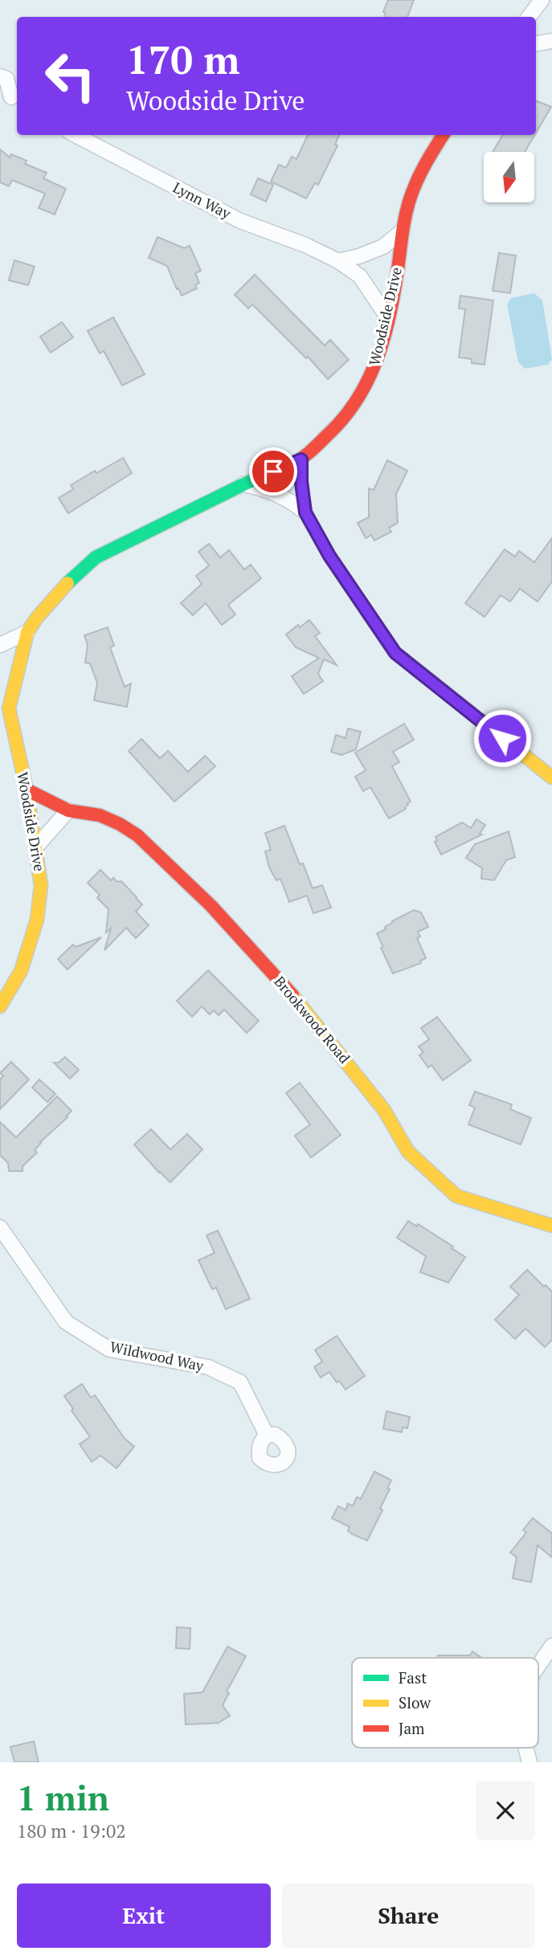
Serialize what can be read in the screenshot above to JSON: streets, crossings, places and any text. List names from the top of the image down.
{
  "streets": {
    "street": [
      "Lynn Way",
      "Woodside Drive",
      "Brookwood Road",
      "Wildwood Way"
    ]
  },
  "crossings": [
    ["Lynn Way", "Woodside Drive"],
    ["Woodside Drive", "Brookwood Road"]
  ],
  "legend": ["Fast", "Slow", "Jam"],
  "north": "bottom",
  "page": {
    "turn": ["170 m", "Woodside Drive"],
    "heading": ["1 min", "180 m · 19:02"],
    "buttons": ["Exit", "Share"]
  }
}
